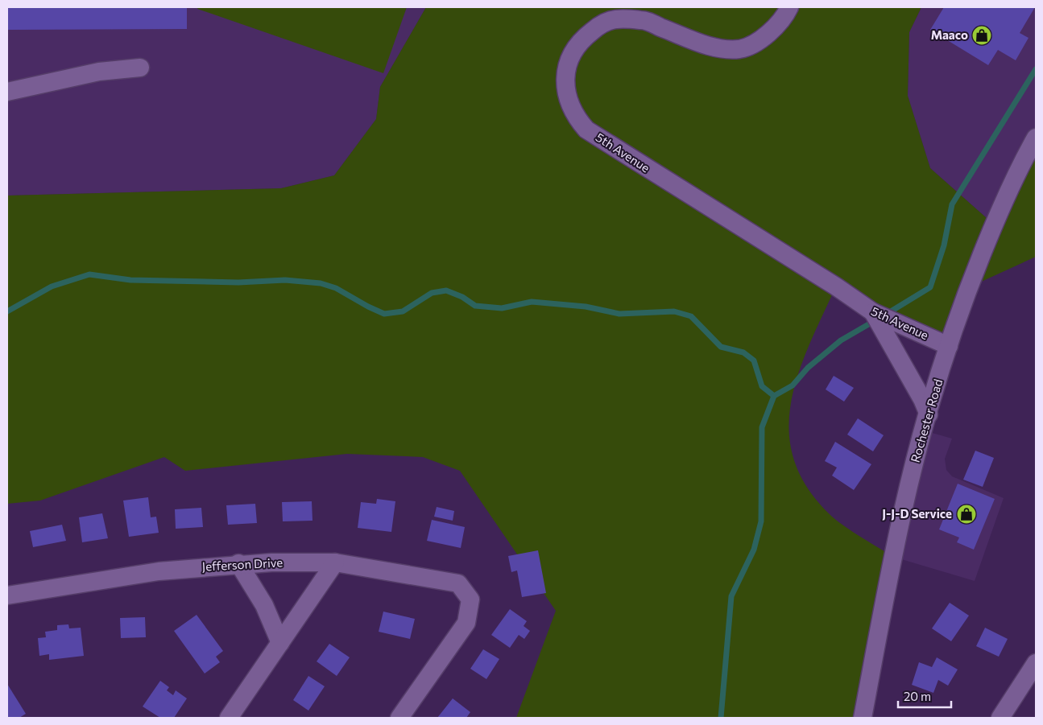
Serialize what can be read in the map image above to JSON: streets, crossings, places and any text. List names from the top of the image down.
{
  "streets": {
    "street": ["5th Avenue", "Rochester Road", "Jefferson Drive"]
  },
  "crossings": [
    ["5th Avenue", "Rochester Road"]
  ],
  "places": {
    "shop": ["Maaco", "J-J-D Service"]
  },
  "scale_bar": "20 m"
}
